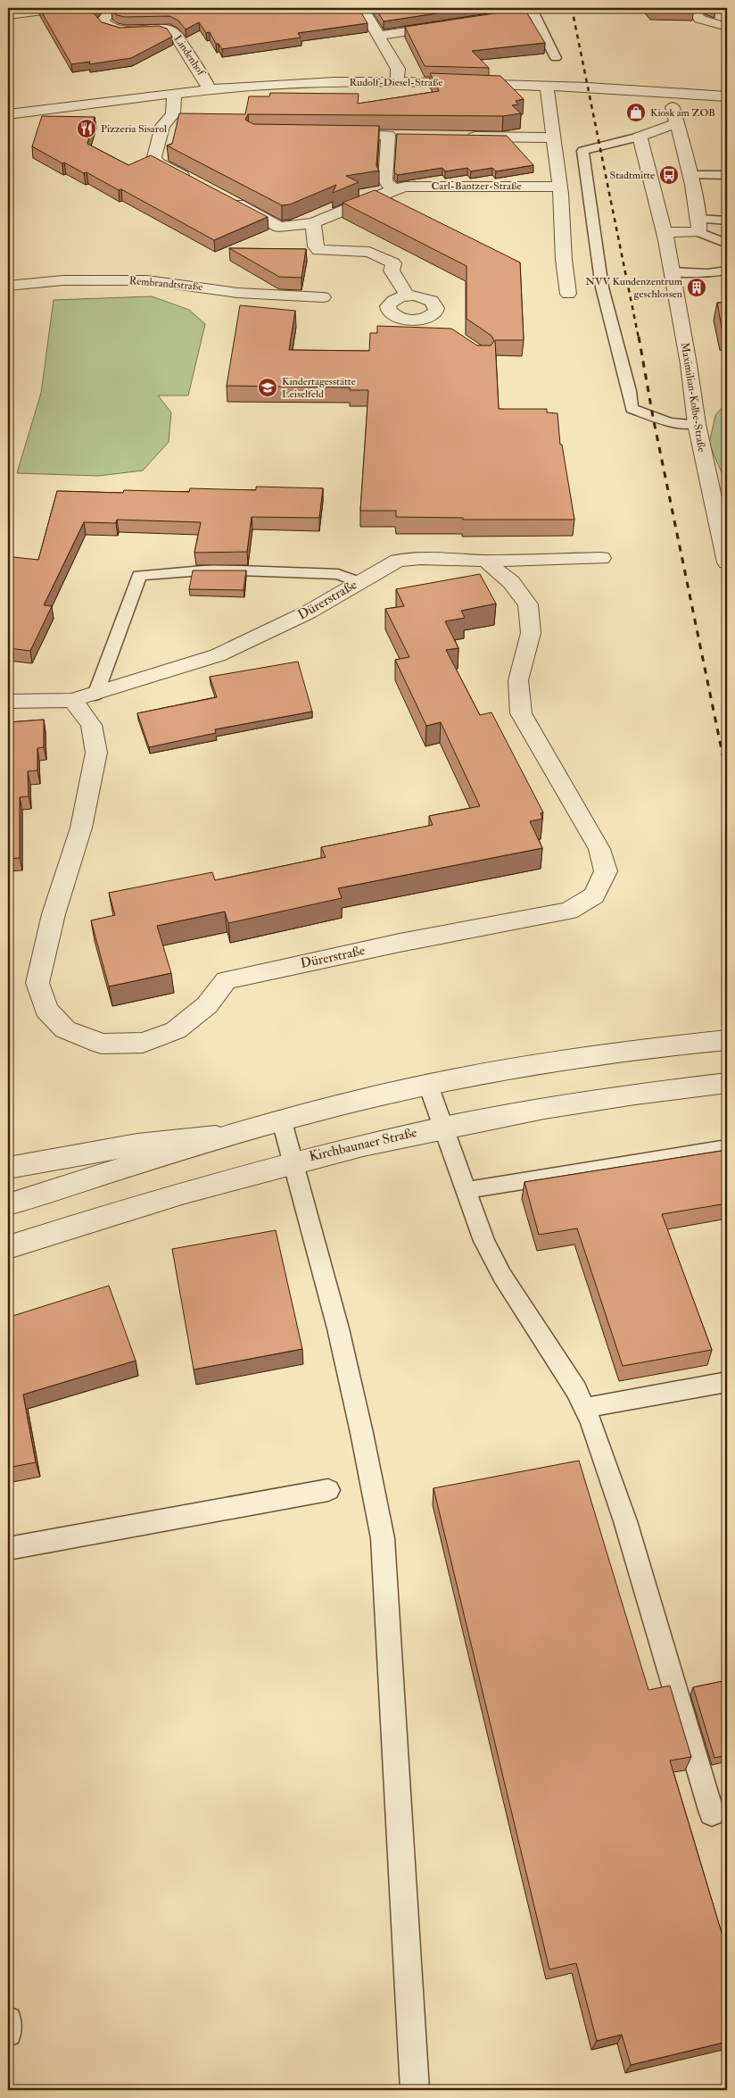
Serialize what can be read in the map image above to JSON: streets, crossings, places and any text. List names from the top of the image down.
{
  "streets": {
    "street": [
      "Lindenhof",
      "Rudolf-Diesel-Straße",
      "Carl-Bantzer-Straße",
      "Rembrandtstraße",
      "Maximilian-Kolbe-Straße",
      "Dürerstraße",
      "Kirchbaunaer Straße"
    ]
  },
  "crossings": [
    ["Lindenhof", "Rudolf-Diesel-Straße"]
  ],
  "places": {
    "shop": ["Kiosk am ZOB"],
    "restaurant": ["Pizzeria Sisarol"],
    "bus stop": ["Stadtmitte"],
    "building": ["NVV Kundenzentrum geschlossen"],
    "school or university": ["Kindertagesstätte Leiselfeld"]
  }
}
